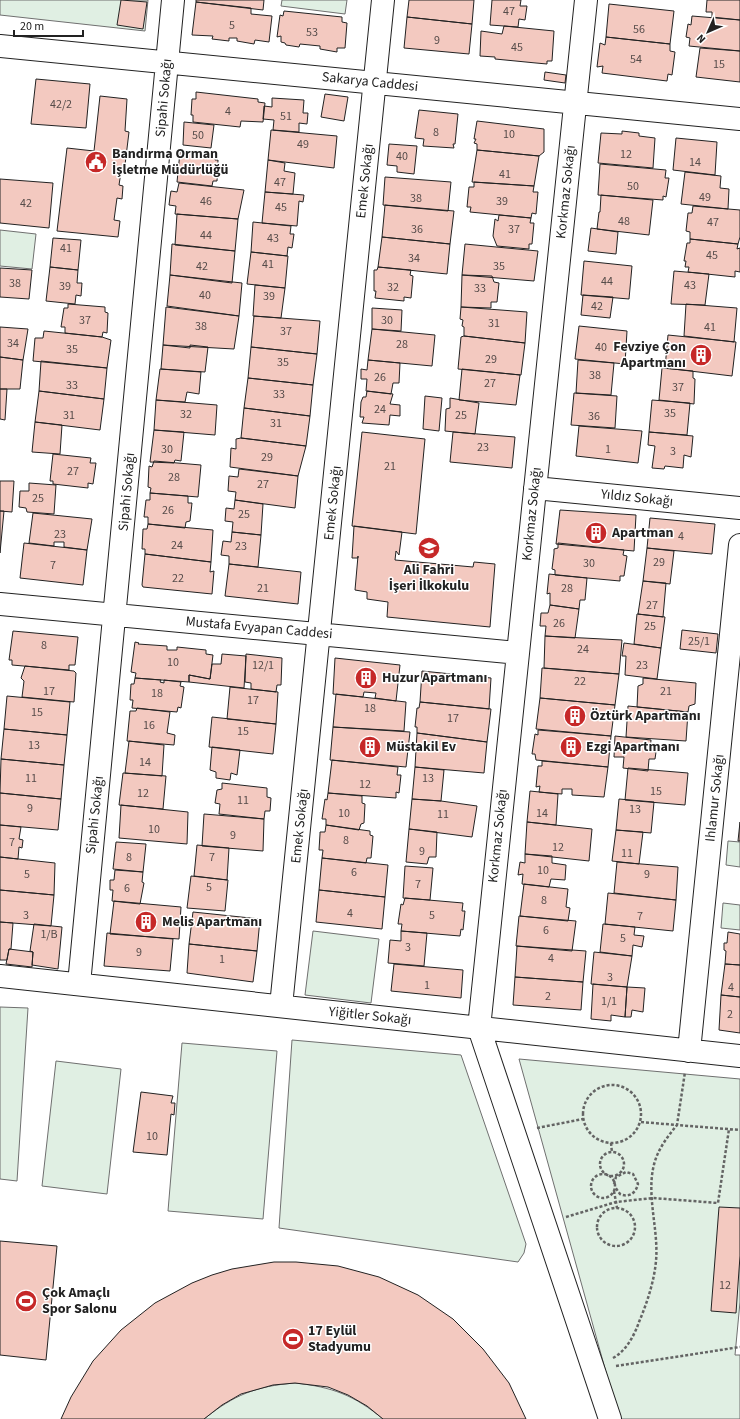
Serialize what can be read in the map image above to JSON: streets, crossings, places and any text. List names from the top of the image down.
{
  "streets": {
    "street": [
      "Sakarya Caddesi",
      "Sipahi Sokağı",
      "Emek Sokağı",
      "Korkmaz Sokağı",
      "Yıldız Sokağı",
      "Mustafa Evyapan Caddesi",
      "Ihlamur Sokağı",
      "Yiğitler Sokağı"
    ]
  },
  "crossings": [
    ["Sakarya Caddesi", "Sipahi Sokağı"],
    ["Sakarya Caddesi", "Emek Sokağı"],
    ["Sakarya Caddesi", "Korkmaz Sokağı"],
    ["Sipahi Sokağı", "Mustafa Evyapan Caddesi"],
    ["Sipahi Sokağı", "Yiğitler Sokağı"],
    ["Emek Sokağı", "Mustafa Evyapan Caddesi"],
    ["Emek Sokağı", "Yiğitler Sokağı"],
    ["Korkmaz Sokağı", "Yıldız Sokağı"],
    ["Korkmaz Sokağı", "Mustafa Evyapan Caddesi"],
    ["Korkmaz Sokağı", "Yiğitler Sokağı"],
    ["Ihlamur Sokağı", "Yiğitler Sokağı"]
  ],
  "places": {
    "public building": ["Bandırma Orman İşletme Müdürlüğü"],
    "building": [
      "Fevziye Çon Apartmanı",
      "Apartman",
      "Huzur Apartmanı",
      "Öztürk Apartmanı",
      "Müstakil Ev",
      "Ezgi Apartmanı",
      "Melis Apartmanı"
    ],
    "school or university": ["Ali Fahri İşeri İlkokulu"],
    "sports": ["Çok Amaçlı Spor Salonu", "17 Eylül Stadyumu"]
  },
  "house_numbers": [
    "47",
    "5",
    "56",
    "53",
    "9",
    "45",
    "54",
    "15",
    "42/2",
    "4",
    "51",
    "8",
    "10",
    "50",
    "49",
    "12",
    "40",
    "14",
    "41",
    "47",
    "50",
    "49",
    "38",
    "46",
    "39",
    "42",
    "45",
    "48",
    "47",
    "36",
    "37",
    "44",
    "43",
    "41",
    "45",
    "34",
    "41",
    "42",
    "35",
    "44",
    "38",
    "43",
    "39",
    "32",
    "33",
    "40",
    "39",
    "42",
    "37",
    "30",
    "31",
    "38",
    "41",
    "37",
    "34",
    "28",
    "40",
    "35",
    "29",
    "35",
    "38",
    "26",
    "27",
    "33",
    "37",
    "33",
    "24",
    "35",
    "32",
    "31",
    "25",
    "36",
    "31",
    "23",
    "30",
    "1",
    "3",
    "29",
    "21",
    "27",
    "28",
    "27",
    "25",
    "26",
    "25",
    "23",
    "4",
    "24",
    "23",
    "29",
    "30",
    "7",
    "22",
    "21",
    "28",
    "27",
    "26",
    "25",
    "25/1",
    "8",
    "24",
    "10",
    "12/1",
    "23",
    "22",
    "17",
    "21",
    "18",
    "17",
    "18",
    "15",
    "17",
    "16",
    "15",
    "13",
    "14",
    "11",
    "13",
    "12",
    "15",
    "12",
    "11",
    "9",
    "13",
    "10",
    "14",
    "11",
    "10",
    "9",
    "8",
    "7",
    "12",
    "9",
    "11",
    "8",
    "7",
    "10",
    "6",
    "5",
    "9",
    "7",
    "5",
    "6",
    "8",
    "4",
    "3",
    "5",
    "7",
    "6",
    "1/B",
    "5",
    "3",
    "9",
    "4",
    "1",
    "3",
    "1",
    "4",
    "2",
    "1/1",
    "2",
    "10",
    "12"
  ],
  "scale_bar": "20 m",
  "north": "bottom left"
}
